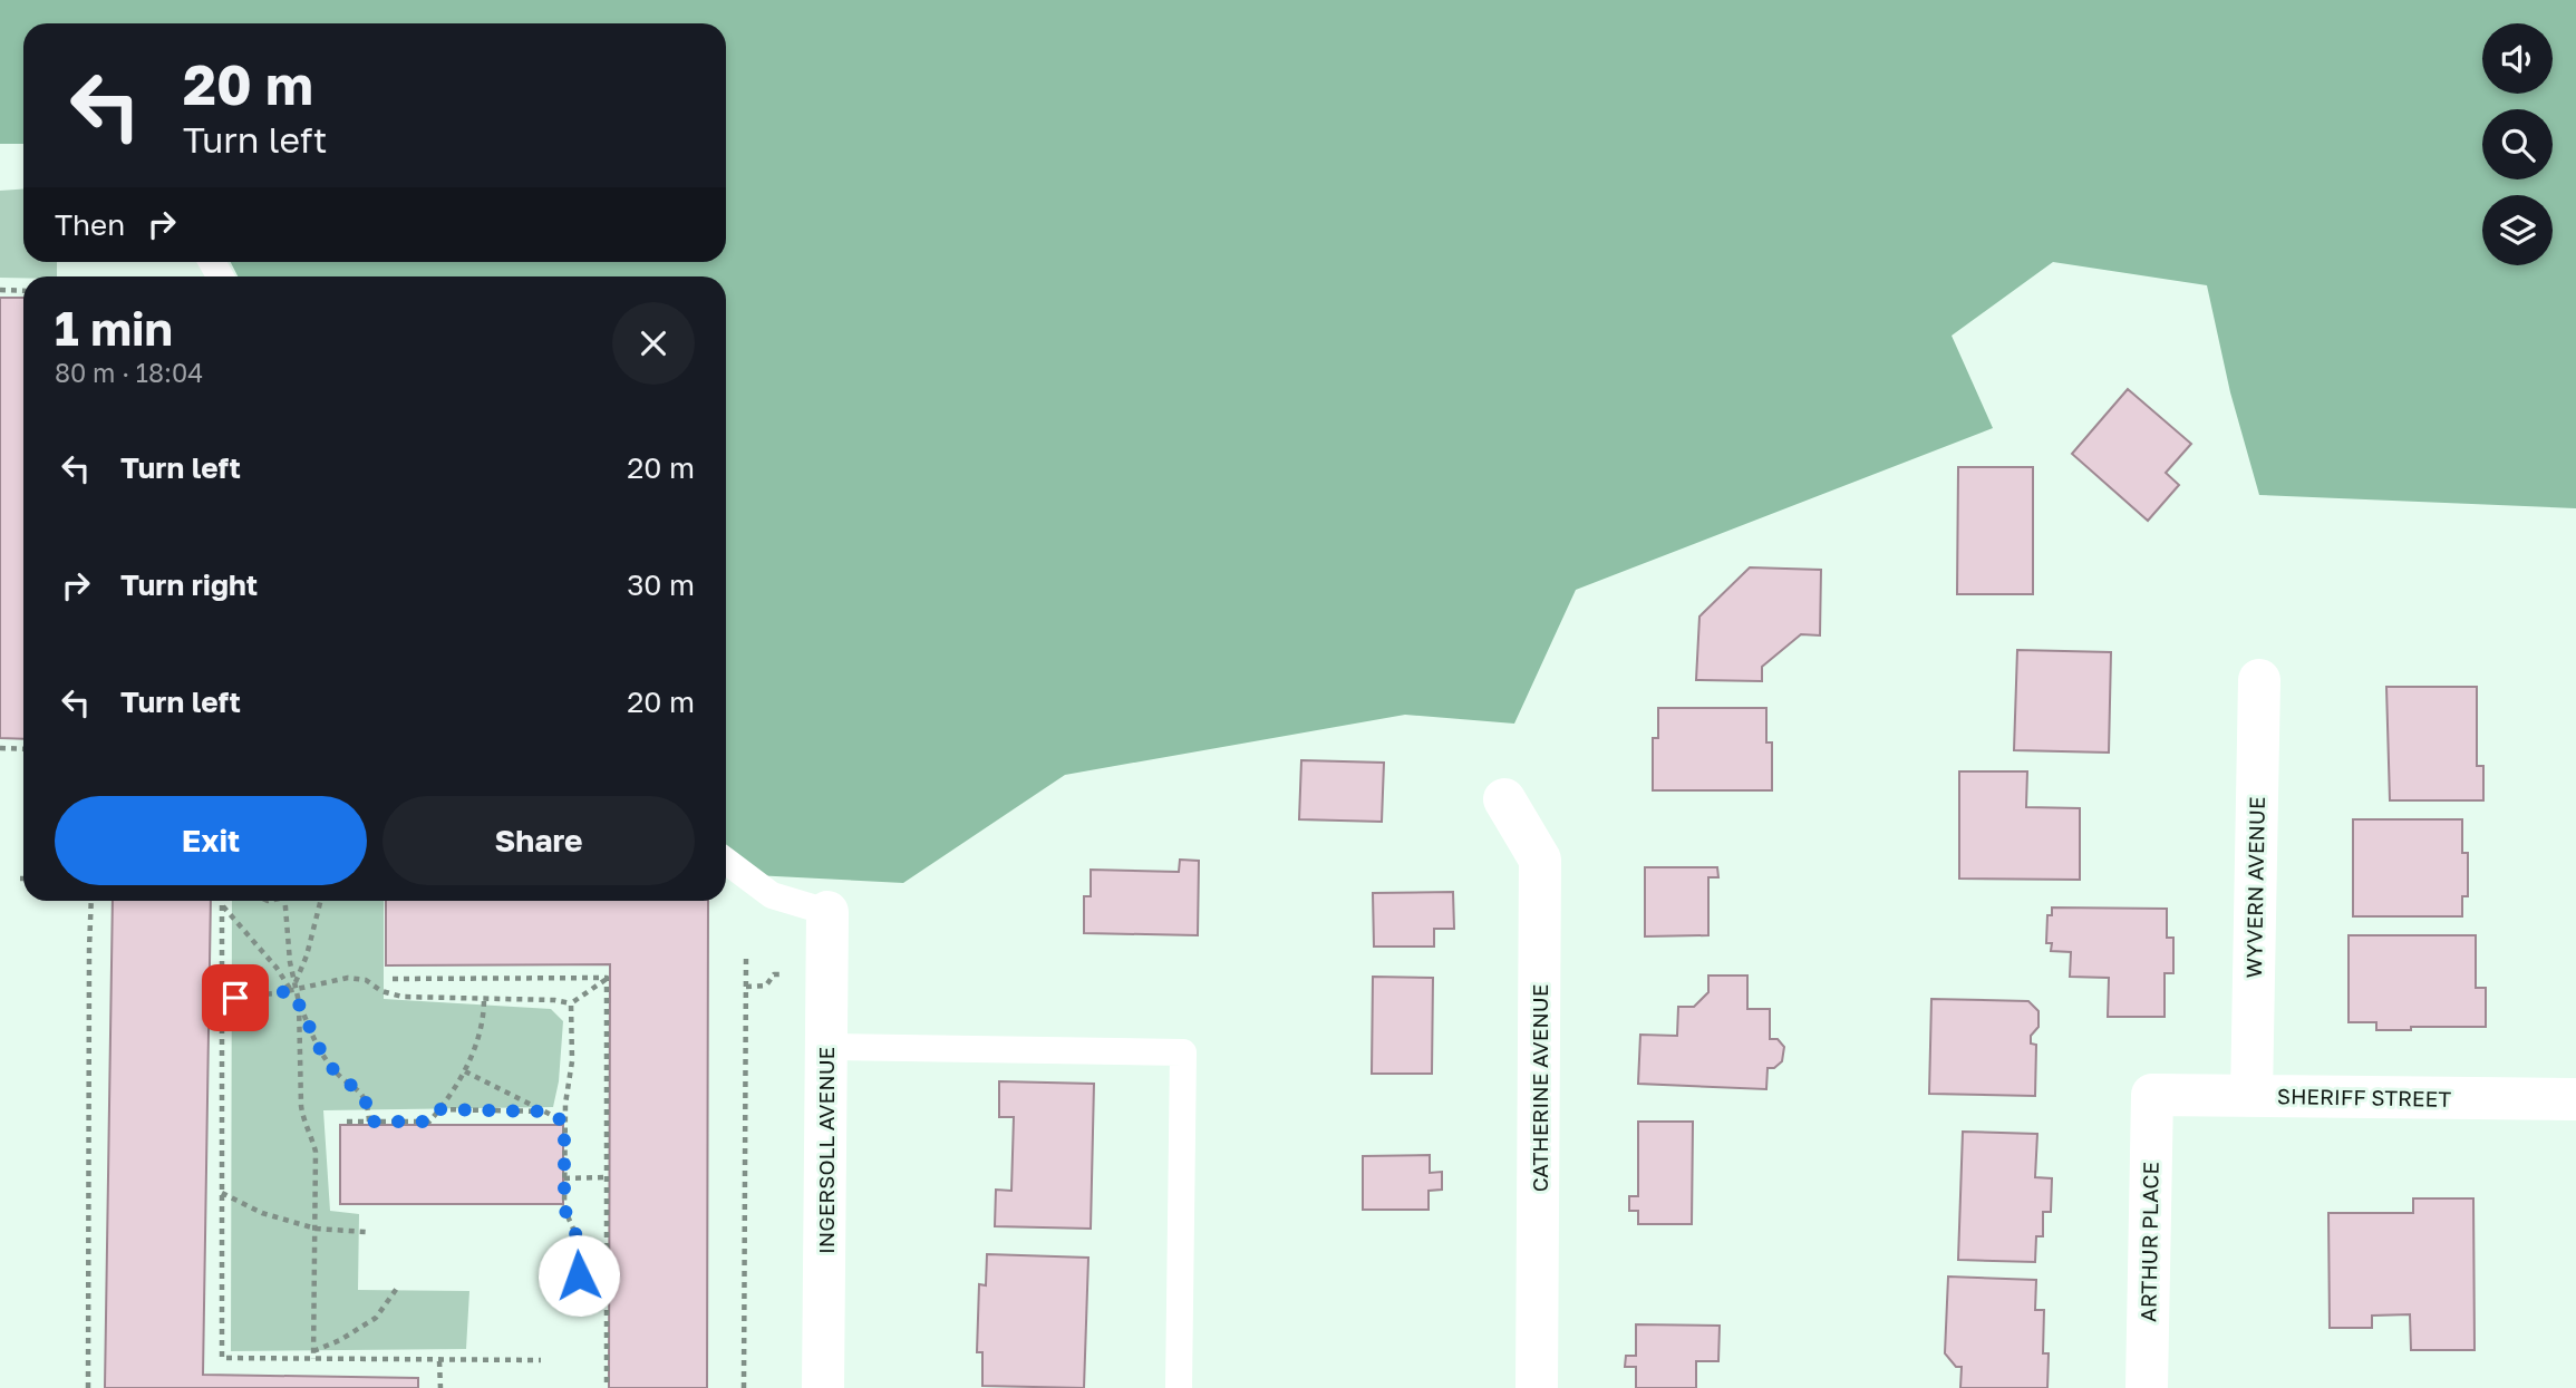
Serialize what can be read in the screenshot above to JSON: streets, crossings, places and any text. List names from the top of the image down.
{
  "streets": {
    "street": [
      "WYVERN AVENUE",
      "CATHERINE AVENUE",
      "SHERIFF STREET",
      "INGERSOLL AVENUE",
      "ARTHUR PLACE"
    ]
  },
  "crossings": [
    ["WYVERN AVENUE", "SHERIFF STREET"],
    ["SHERIFF STREET", "ARTHUR PLACE"]
  ],
  "page": {
    "turn": ["20 m", "Turn left"],
    "then": "Then",
    "heading": ["1 min", "80 m · 18:04"],
    "list": [
      {
        "name": "Turn left",
        "value": "20 m"
      },
      {
        "name": "Turn right",
        "value": "30 m"
      },
      {
        "name": "Turn left",
        "value": "20 m"
      }
    ],
    "buttons": ["Exit", "Share"]
  }
}
